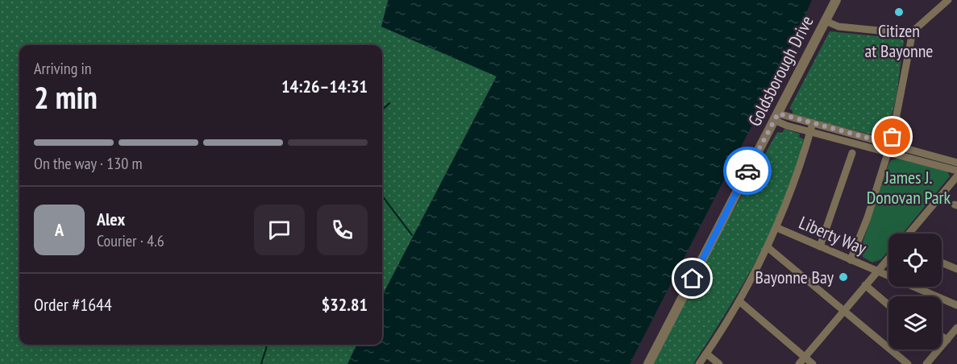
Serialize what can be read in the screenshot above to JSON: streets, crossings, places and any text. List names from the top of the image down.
{
  "streets": {
    "street": ["Goldsborough Drive", "Liberty Way"]
  },
  "parks": ["James J. Donovan Park"],
  "places": ["Citizen at Bayonne", "Bayonne Bay"],
  "page": {
    "heading": ["2 min", "Arriving in", "14:26–14:31"],
    "panel": [
      "Alex",
      "Courier · 4.6",
      "Order #1644",
      "$32.81"
    ],
    "bar": "On the way · 130 m",
    "round": "A"
  }
}
